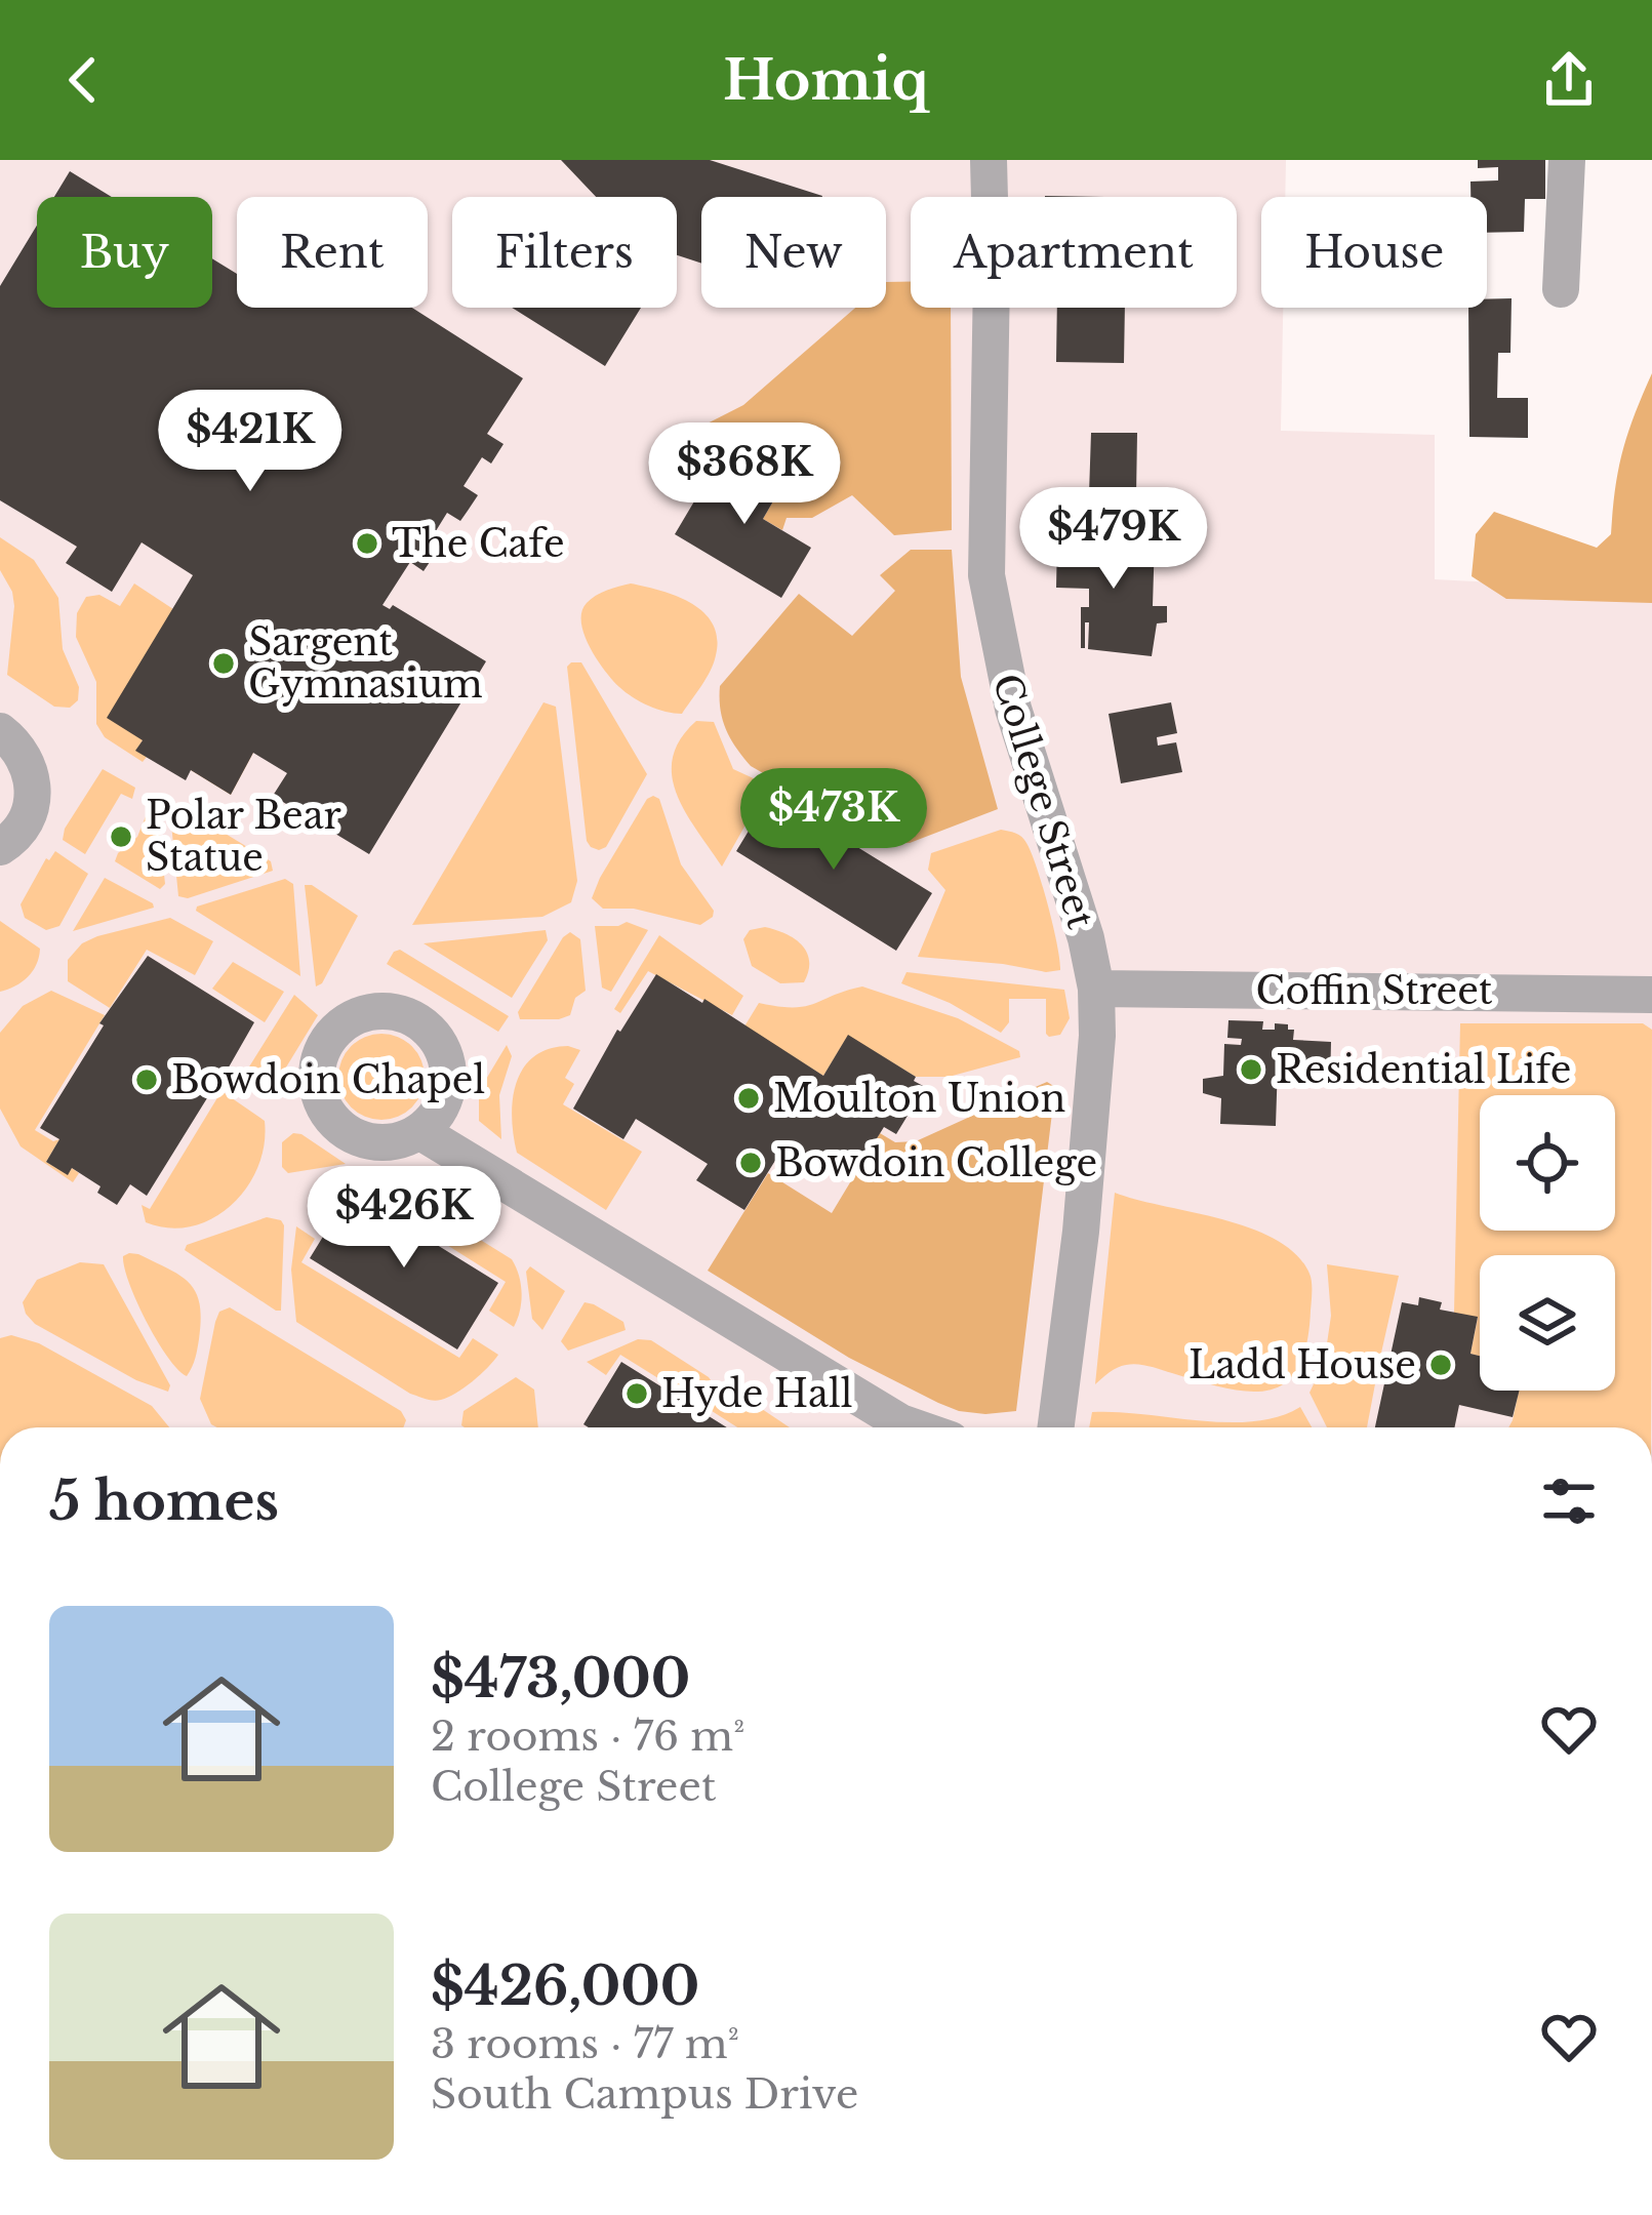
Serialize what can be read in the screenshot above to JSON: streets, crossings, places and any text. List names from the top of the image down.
{
  "streets": {
    "street": ["College Street", "Coffin Street"]
  },
  "crossings": [
    ["College Street", "Coffin Street"]
  ],
  "places": [
    "The Cafe",
    "Sargent Gymnasium",
    "Polar Bear Statue",
    "Residential Life",
    "Bowdoin Chapel",
    "Moulton Union",
    "Bowdoin College",
    "Ladd House",
    "Hyde Hall"
  ],
  "page": {
    "header": "Homiq",
    "chip": [
      "Buy",
      "Rent",
      "Filters",
      "New",
      "Apartment",
      "House"
    ],
    "price": [
      "$421K",
      "$368K",
      "$479K",
      "$473K",
      "$426K"
    ],
    "heading": "5 homes",
    "list": [
      {
        "name": "$473,000",
        "note": "2 rooms · 76 m² · College Street"
      },
      {
        "name": "$426,000",
        "note": "3 rooms · 77 m² · South Campus Drive"
      }
    ]
  }
}
